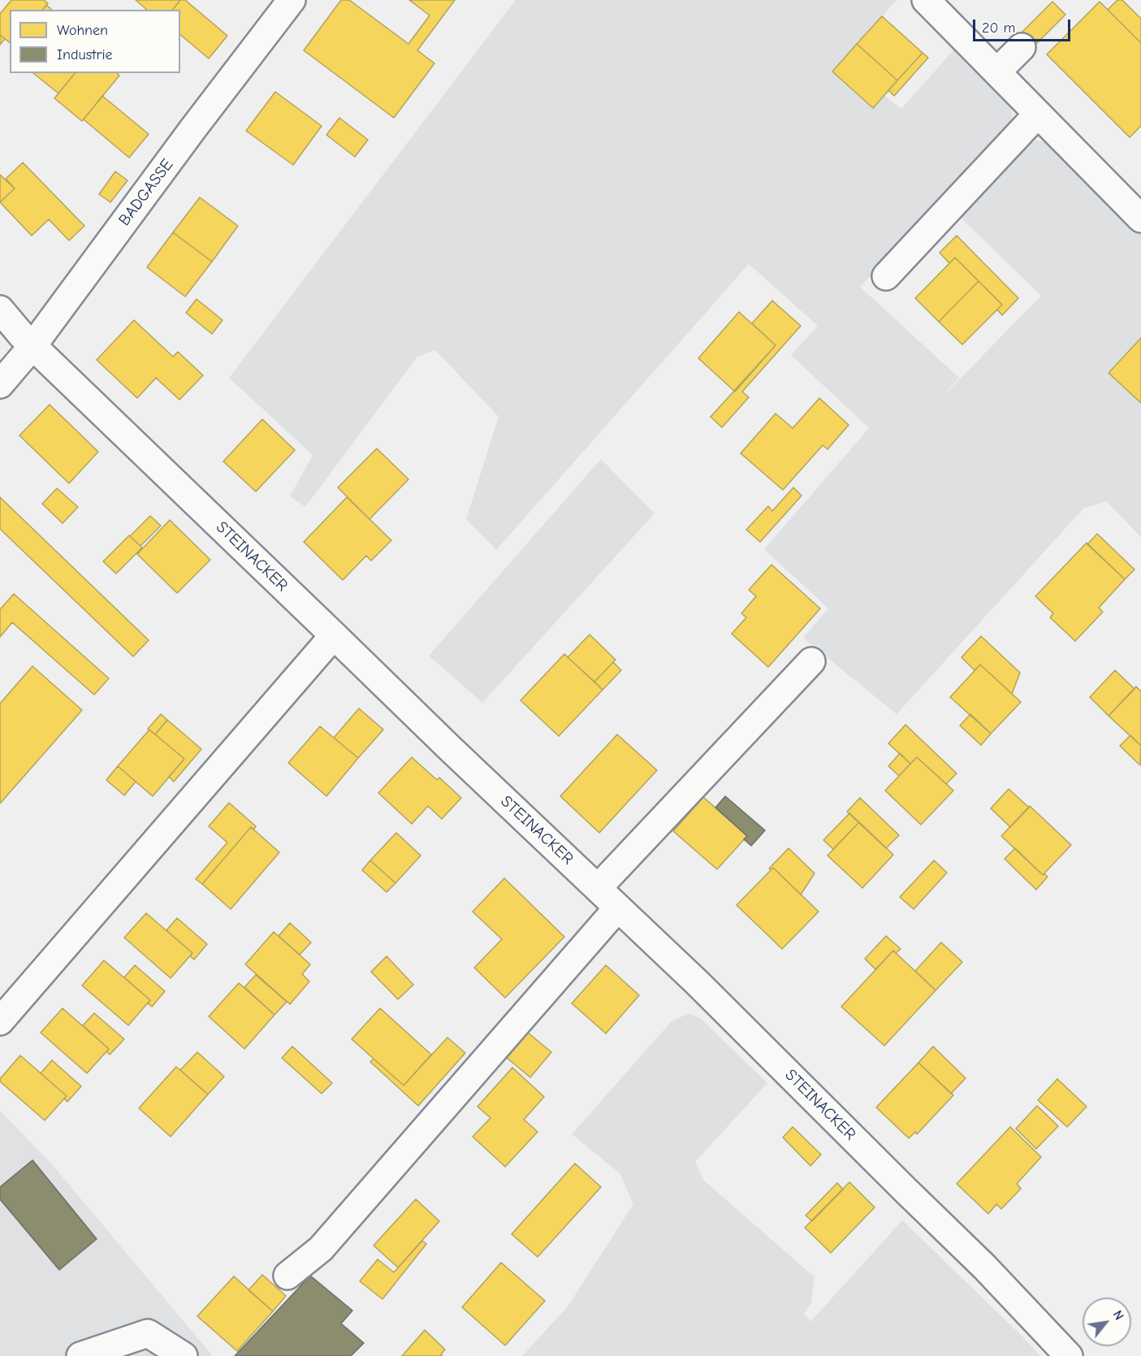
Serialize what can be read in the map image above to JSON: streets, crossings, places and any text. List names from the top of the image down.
{
  "streets": {
    "street": ["BADGASSE", "STEINACKER"]
  },
  "crossings": [
    ["BADGASSE", "STEINACKER"]
  ],
  "legend": ["Wohnen", "Industrie"],
  "scale_bar": "20 m",
  "north": "top right"
}
